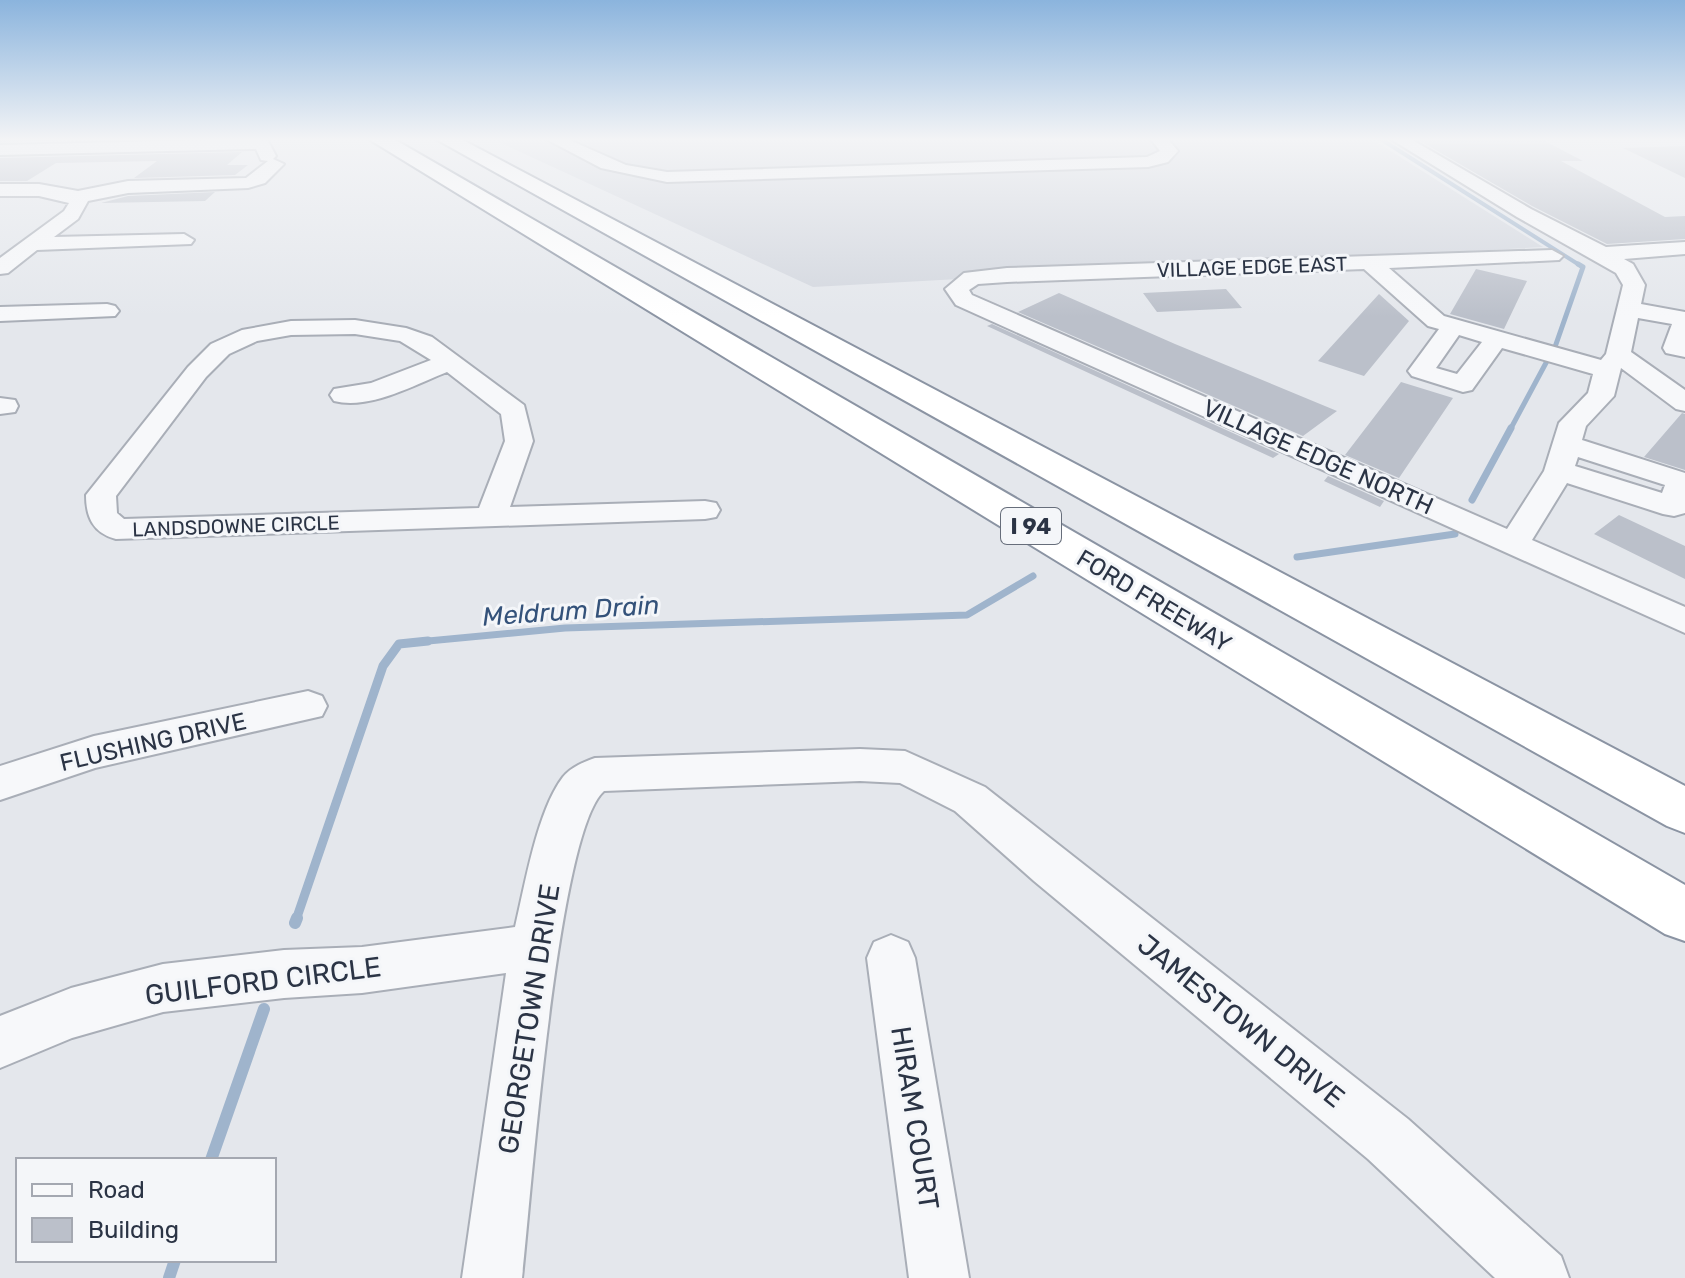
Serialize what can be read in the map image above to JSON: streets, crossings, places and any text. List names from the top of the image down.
{
  "streets": {
    "highway": ["I 94", "FORD FREEWAY"],
    "street": [
      "VILLAGE EDGE EAST",
      "VILLAGE EDGE NORTH",
      "LANDSDOWNE CIRCLE",
      "FLUSHING DRIVE",
      "GUILFORD CIRCLE",
      "GEORGETOWN DRIVE",
      "JAMESTOWN DRIVE",
      "HIRAM COURT"
    ]
  },
  "crossings": [
    ["VILLAGE EDGE EAST", "VILLAGE EDGE NORTH"],
    ["GUILFORD CIRCLE", "GEORGETOWN DRIVE"],
    ["GEORGETOWN DRIVE", "JAMESTOWN DRIVE"]
  ],
  "water": ["Meldrum Drain"],
  "legend": ["Road", "Building"]
}
